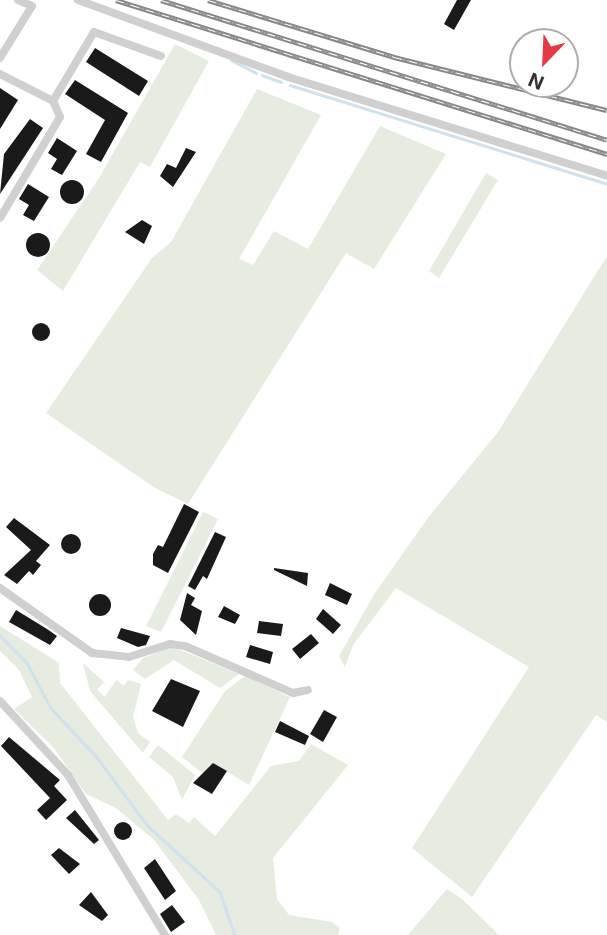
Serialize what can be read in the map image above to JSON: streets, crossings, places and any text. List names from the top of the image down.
{
  "north": "bottom left"
}
